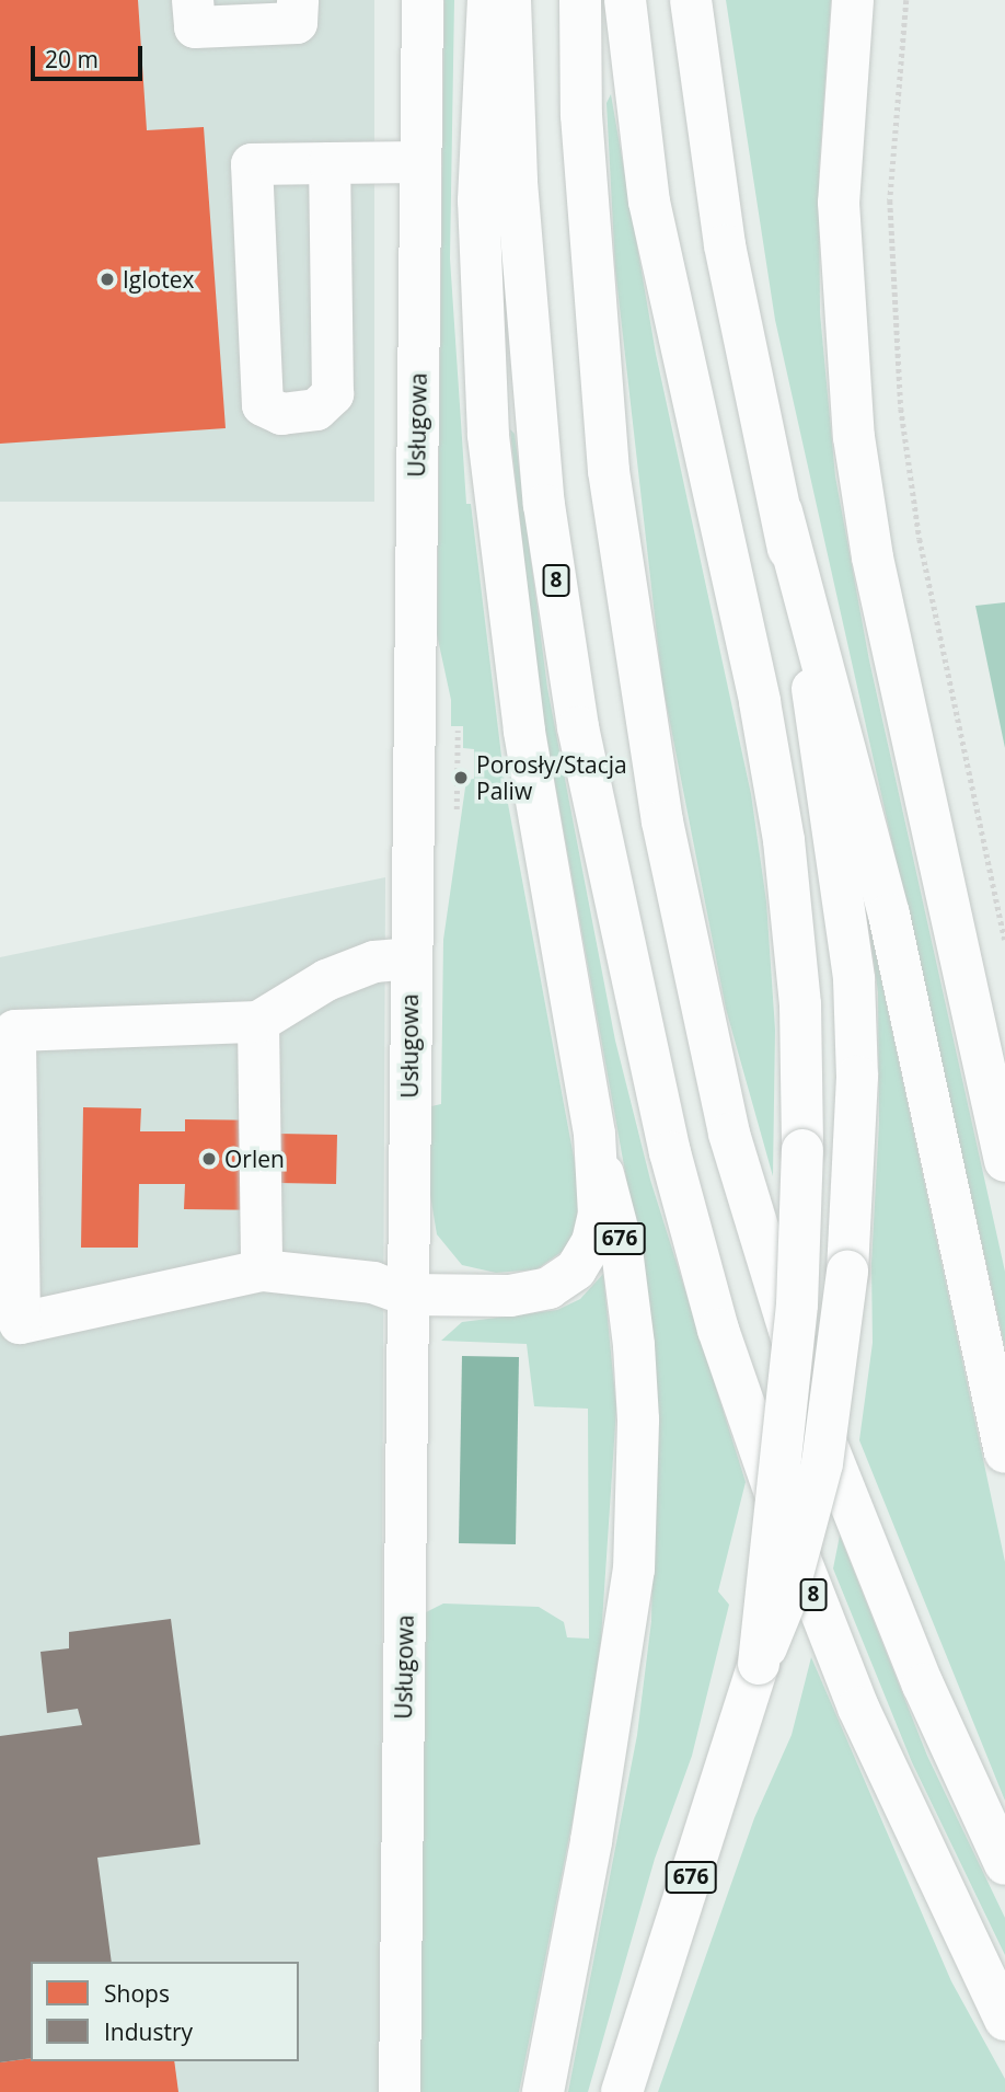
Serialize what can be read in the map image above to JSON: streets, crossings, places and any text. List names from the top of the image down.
{
  "streets": {
    "main road": ["Usługowa", "8", "676"]
  },
  "places": ["Iglotex", "Porosły/Stacja Paliw", "Orlen"],
  "legend": ["Shops", "Industry"],
  "scale_bar": "20 m"
}
